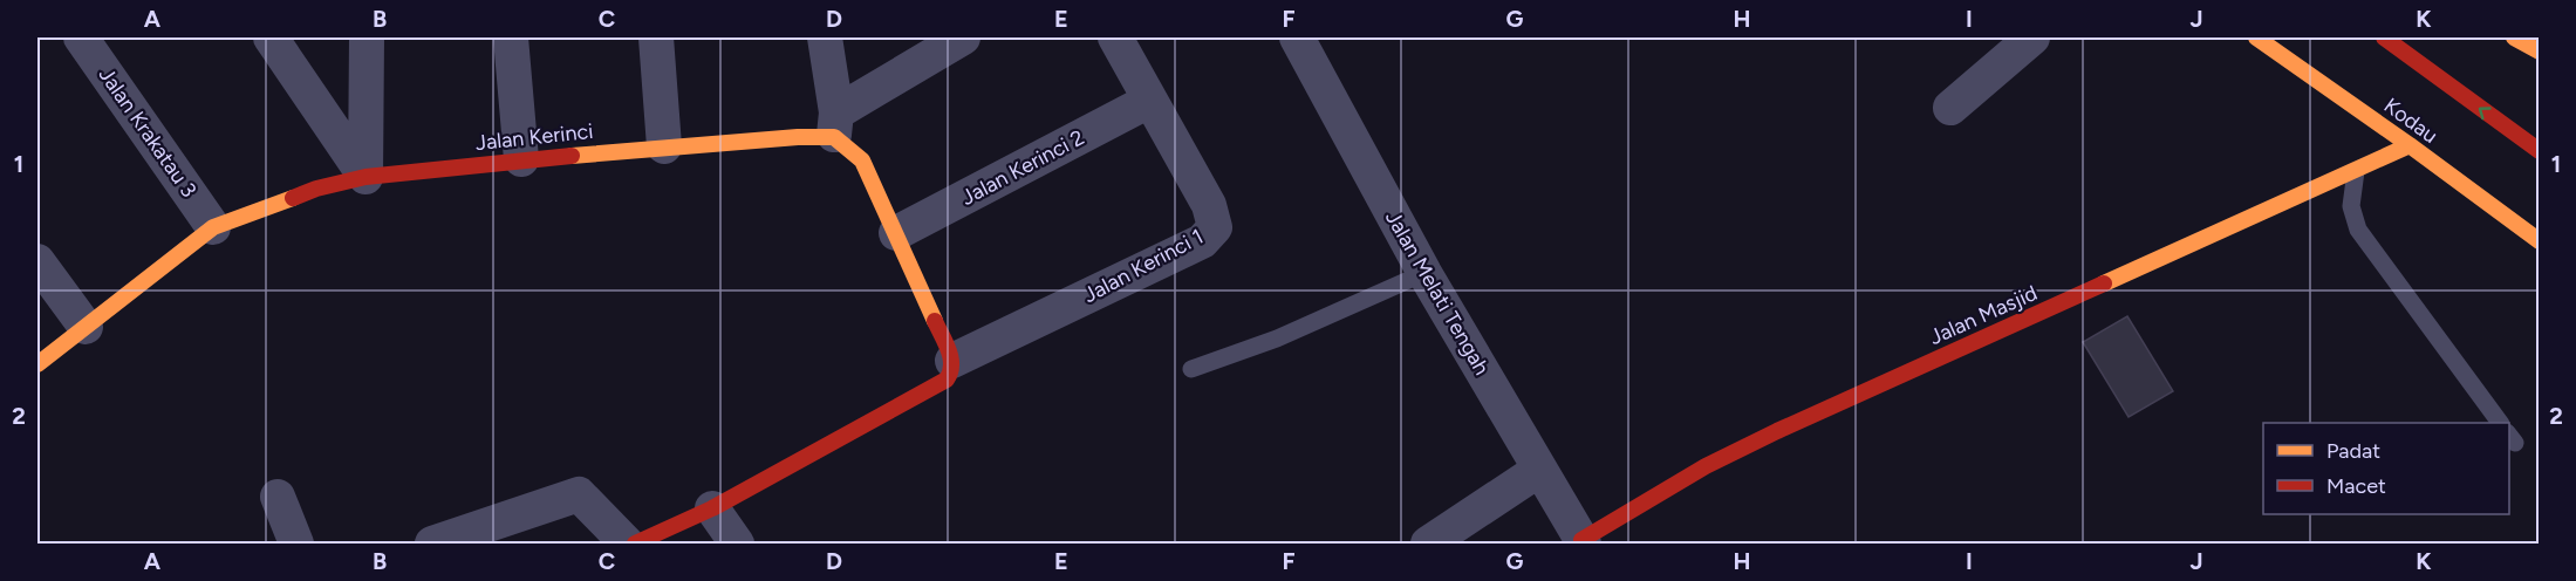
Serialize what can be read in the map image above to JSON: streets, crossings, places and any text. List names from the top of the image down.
{
  "streets": {
    "main road": ["Kodau", "Jalan Kerinci", "Jalan Masjid"],
    "street": [
      "Jalan Krakatau 3",
      "Jalan Kerinci 2",
      "Jalan Kerinci 1",
      "Jalan Melati Tengah"
    ]
  },
  "crossings": [
    ["Kodau", "Jalan Masjid"],
    ["Jalan Krakatau 3", "Jalan Kerinci"],
    ["Jalan Kerinci 2", "Jalan Kerinci 1"],
    ["Jalan Melati Tengah", "Jalan Masjid"]
  ],
  "legend": ["Padat", "Macet"],
  "grid": {
    "columns": [
      "A",
      "B",
      "C",
      "D",
      "E",
      "F",
      "G",
      "H",
      "I",
      "J",
      "K"
    ],
    "rows": ["1", "2"]
  }
}
